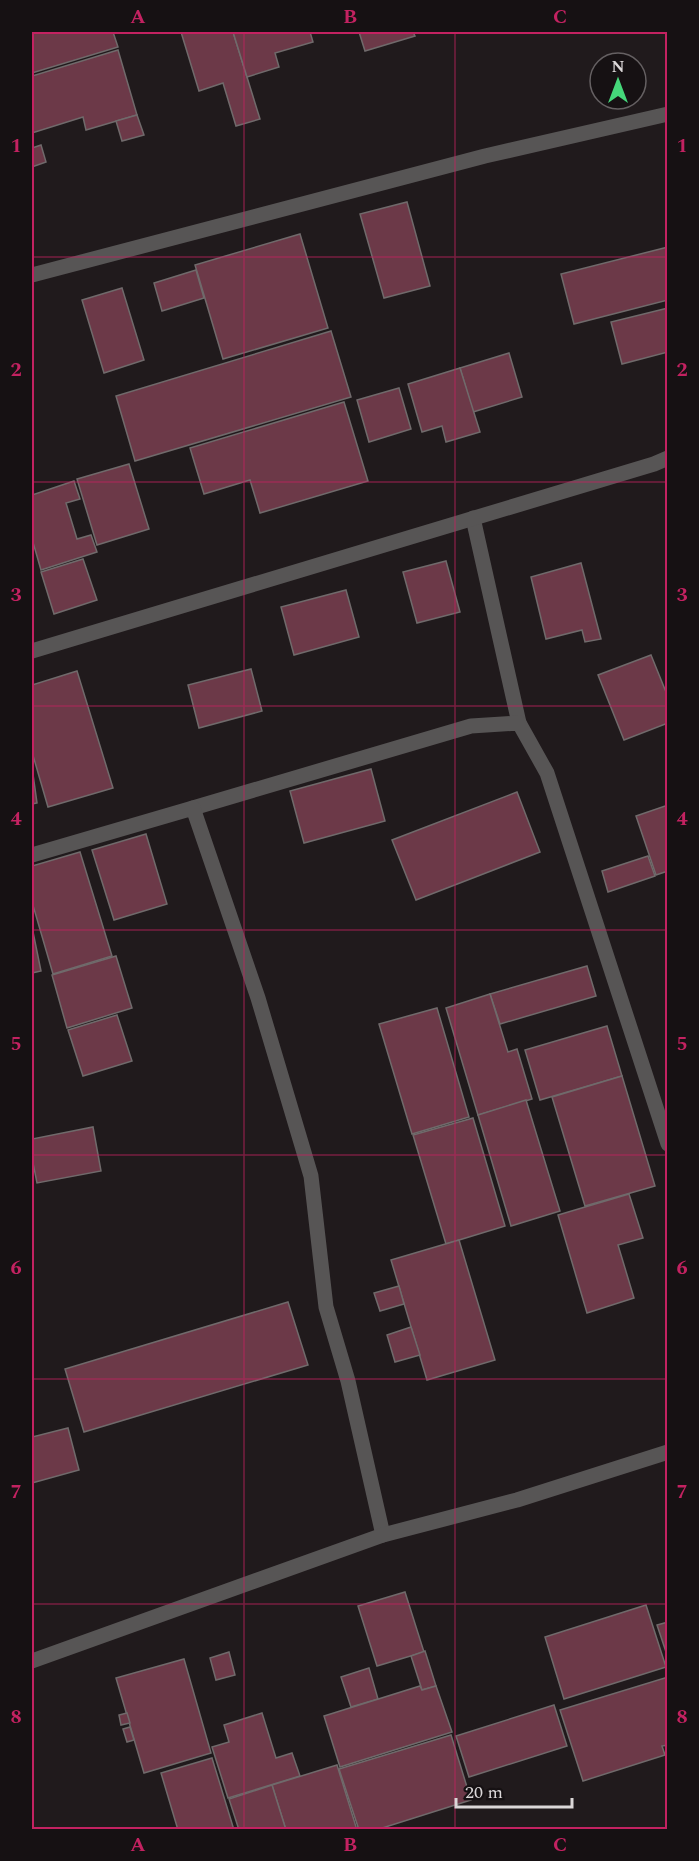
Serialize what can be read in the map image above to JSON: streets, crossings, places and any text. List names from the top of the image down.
{
  "scale_bar": "20 m",
  "north": "top",
  "grid": {
    "columns": ["A", "B", "C"],
    "rows": [
      "1",
      "2",
      "3",
      "4",
      "5",
      "6",
      "7",
      "8"
    ]
  }
}
